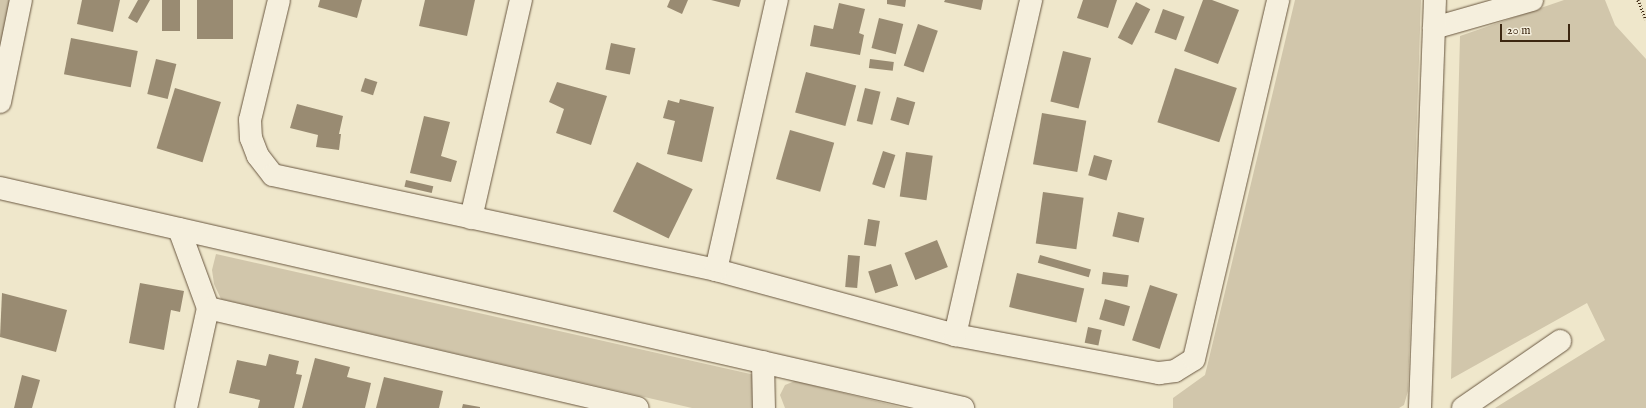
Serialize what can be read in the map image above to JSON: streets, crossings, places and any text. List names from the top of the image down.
{
  "scale_bar": "20 m"
}
